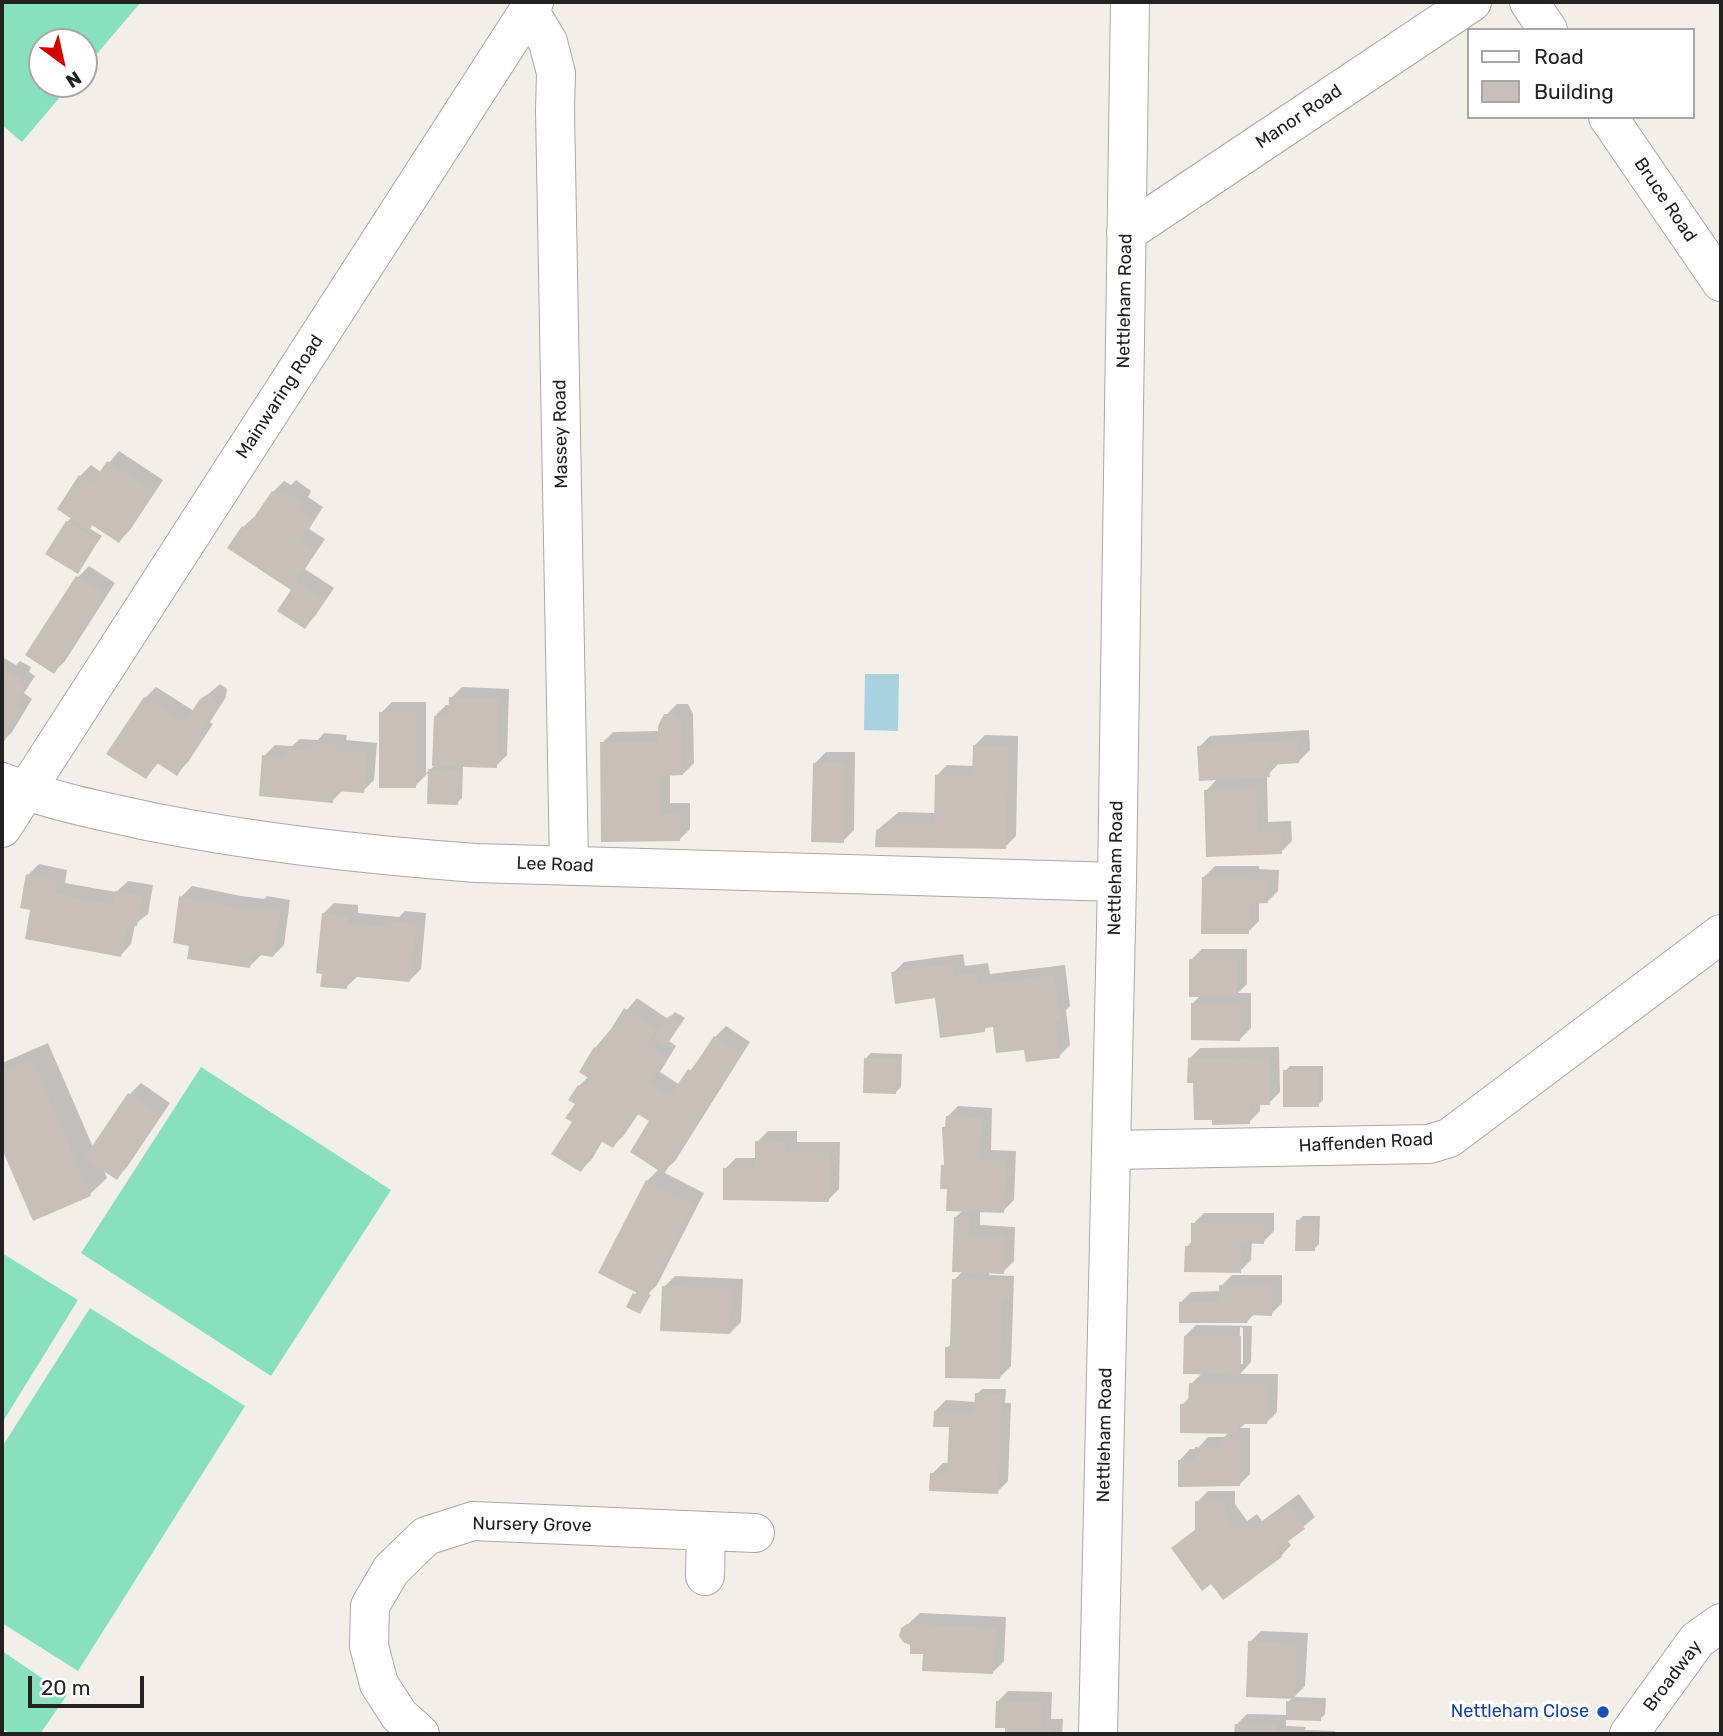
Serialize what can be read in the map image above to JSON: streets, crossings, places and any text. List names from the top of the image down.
{
  "streets": {
    "street": [
      "Manor Road",
      "Bruce Road",
      "Nettleham Road",
      "Mainwaring Road",
      "Massey Road",
      "Lee Road",
      "Haffenden Road",
      "Nursery Grove",
      "Broadway"
    ]
  },
  "crossings": [
    ["Manor Road", "Nettleham Road"],
    ["Nettleham Road", "Lee Road"],
    ["Nettleham Road", "Haffenden Road"],
    ["Mainwaring Road", "Massey Road"],
    ["Mainwaring Road", "Lee Road"],
    ["Massey Road", "Lee Road"]
  ],
  "places": ["Nettleham Close"],
  "legend": ["Road", "Building"],
  "scale_bar": "20 m",
  "north": "bottom right"
}
